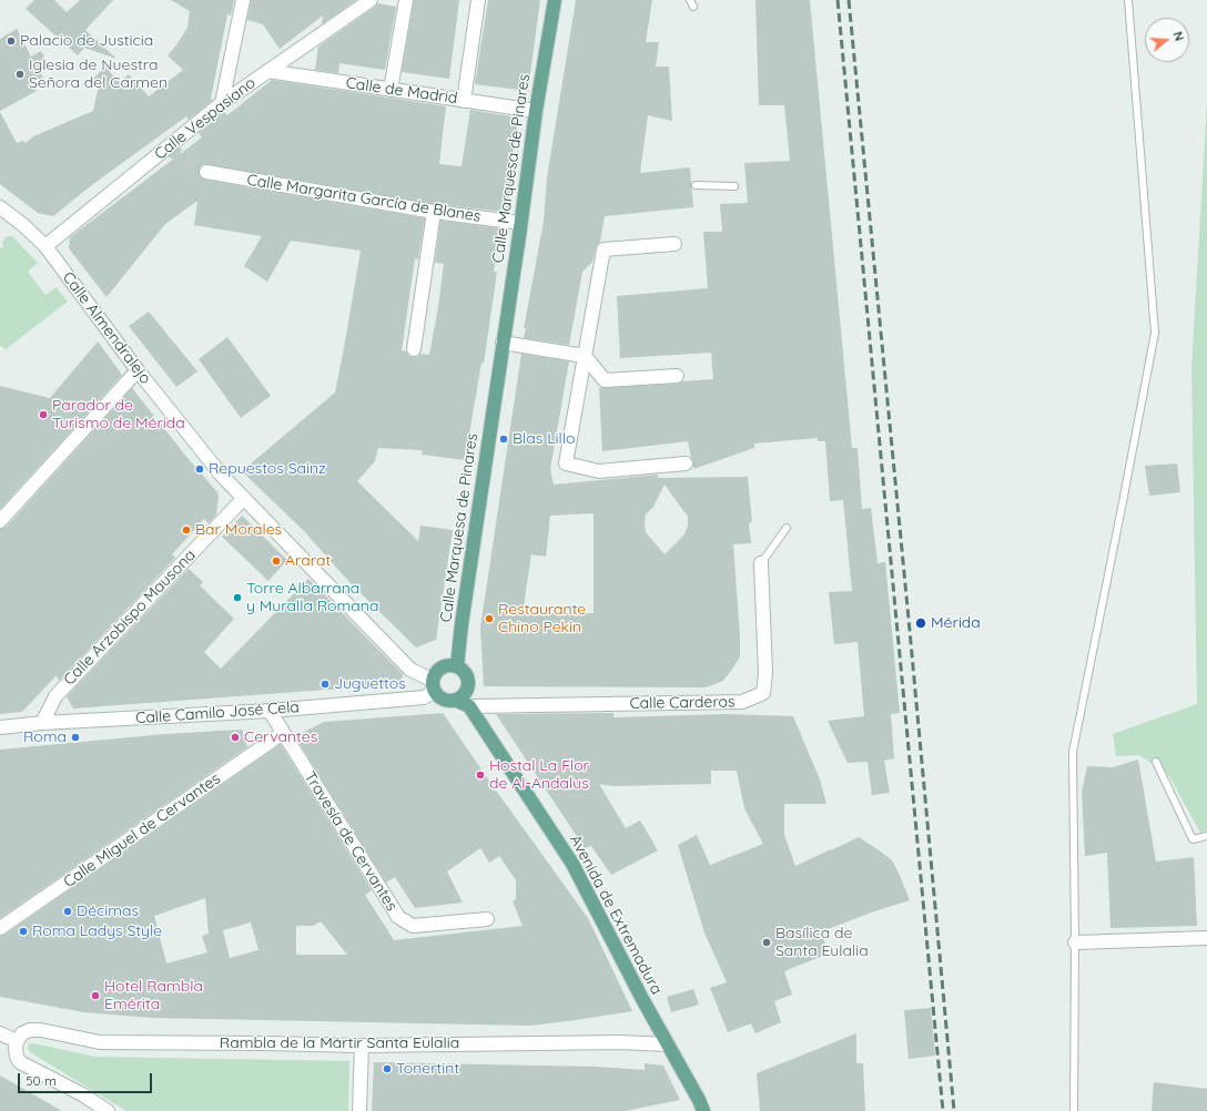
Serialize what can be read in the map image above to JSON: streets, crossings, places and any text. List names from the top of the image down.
{
  "streets": {
    "main road": ["Calle Marquesa de Pinares", "Avenida de Extremadura"],
    "street": [
      "Calle de Madrid",
      "Calle Vespasiano",
      "Calle Margarita García de Blanes",
      "Calle Almendralejo",
      "Calle Arzobispo Mausona",
      "Calle Carderos",
      "Calle Camilo José Cela",
      "Calle Miguel de Cervantes",
      "Travesía de Cervantes",
      "Rambla de la Mártir Santa Eulalia"
    ]
  },
  "crossings": [
    ["Calle de Madrid", "Calle Vespasiano"],
    ["Calle de Madrid", "Calle Marquesa de Pinares"],
    ["Calle Vespasiano", "Calle Almendralejo"],
    ["Calle Marquesa de Pinares", "Calle Margarita García de Blanes"],
    ["Calle Marquesa de Pinares", "Calle Almendralejo"],
    ["Calle Marquesa de Pinares", "Calle Carderos"],
    ["Calle Marquesa de Pinares", "Calle Camilo José Cela"],
    ["Calle Marquesa de Pinares", "Avenida de Extremadura"],
    ["Calle Almendralejo", "Calle Arzobispo Mausona"],
    ["Calle Almendralejo", "Calle Carderos"],
    ["Calle Almendralejo", "Calle Camilo José Cela"],
    ["Calle Almendralejo", "Avenida de Extremadura"],
    ["Calle Arzobispo Mausona", "Calle Camilo José Cela"],
    ["Calle Carderos", "Calle Camilo José Cela"],
    ["Calle Carderos", "Avenida de Extremadura"],
    ["Calle Camilo José Cela", "Travesía de Cervantes"],
    ["Calle Camilo José Cela", "Avenida de Extremadura"],
    ["Calle Miguel de Cervantes", "Travesía de Cervantes"],
    ["Avenida de Extremadura", "Rambla de la Mártir Santa Eulalia"]
  ],
  "places": [
    "Palacio de Justicia",
    "Iglesia de Nuestra Señora del Carmen",
    "Parador de Turismo de Mérida",
    "Blas Lillo",
    "Repuestos Sainz",
    "Bar Morales",
    "Ararat",
    "Torre Albarrana y Muralla Romana",
    "Restaurante Chino Pekin",
    "Mérida",
    "Juguettos",
    "Roma",
    "Cervantes",
    "Hostal La Flor de Al-Andalus",
    "Décimas",
    "Roma Ladys Style",
    "Basílica de Santa Eulalia",
    "Hotel Rambla Emérita",
    "Tonertint"
  ],
  "scale_bar": "50 m",
  "north": "right"
}
